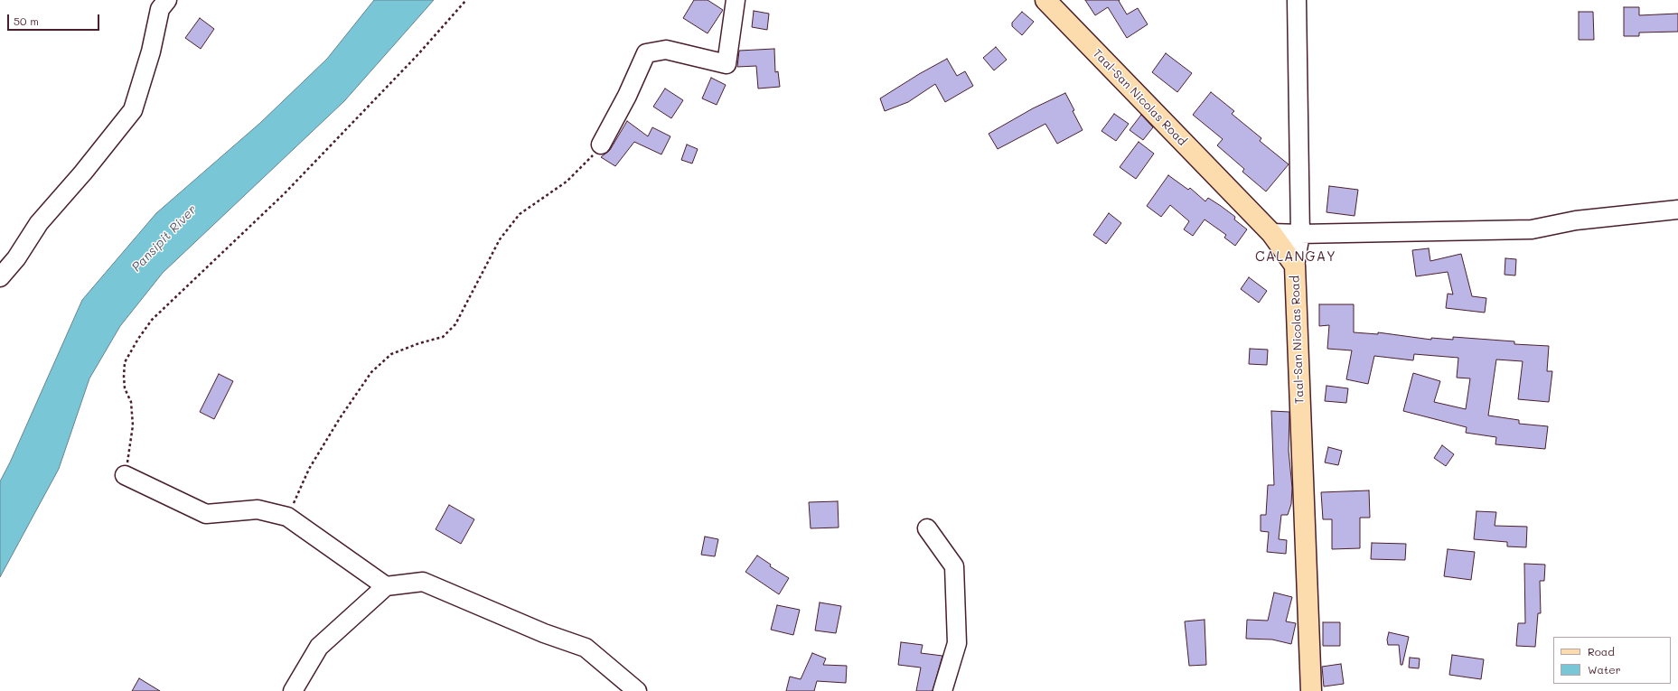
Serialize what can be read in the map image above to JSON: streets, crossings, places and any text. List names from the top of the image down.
{
  "streets": {
    "main road": ["Taal-San Nicolas Road"]
  },
  "districts": ["CALANGAY"],
  "water": ["Pansipit River"],
  "legend": ["Road", "Water"],
  "scale_bar": "50 m"
}
